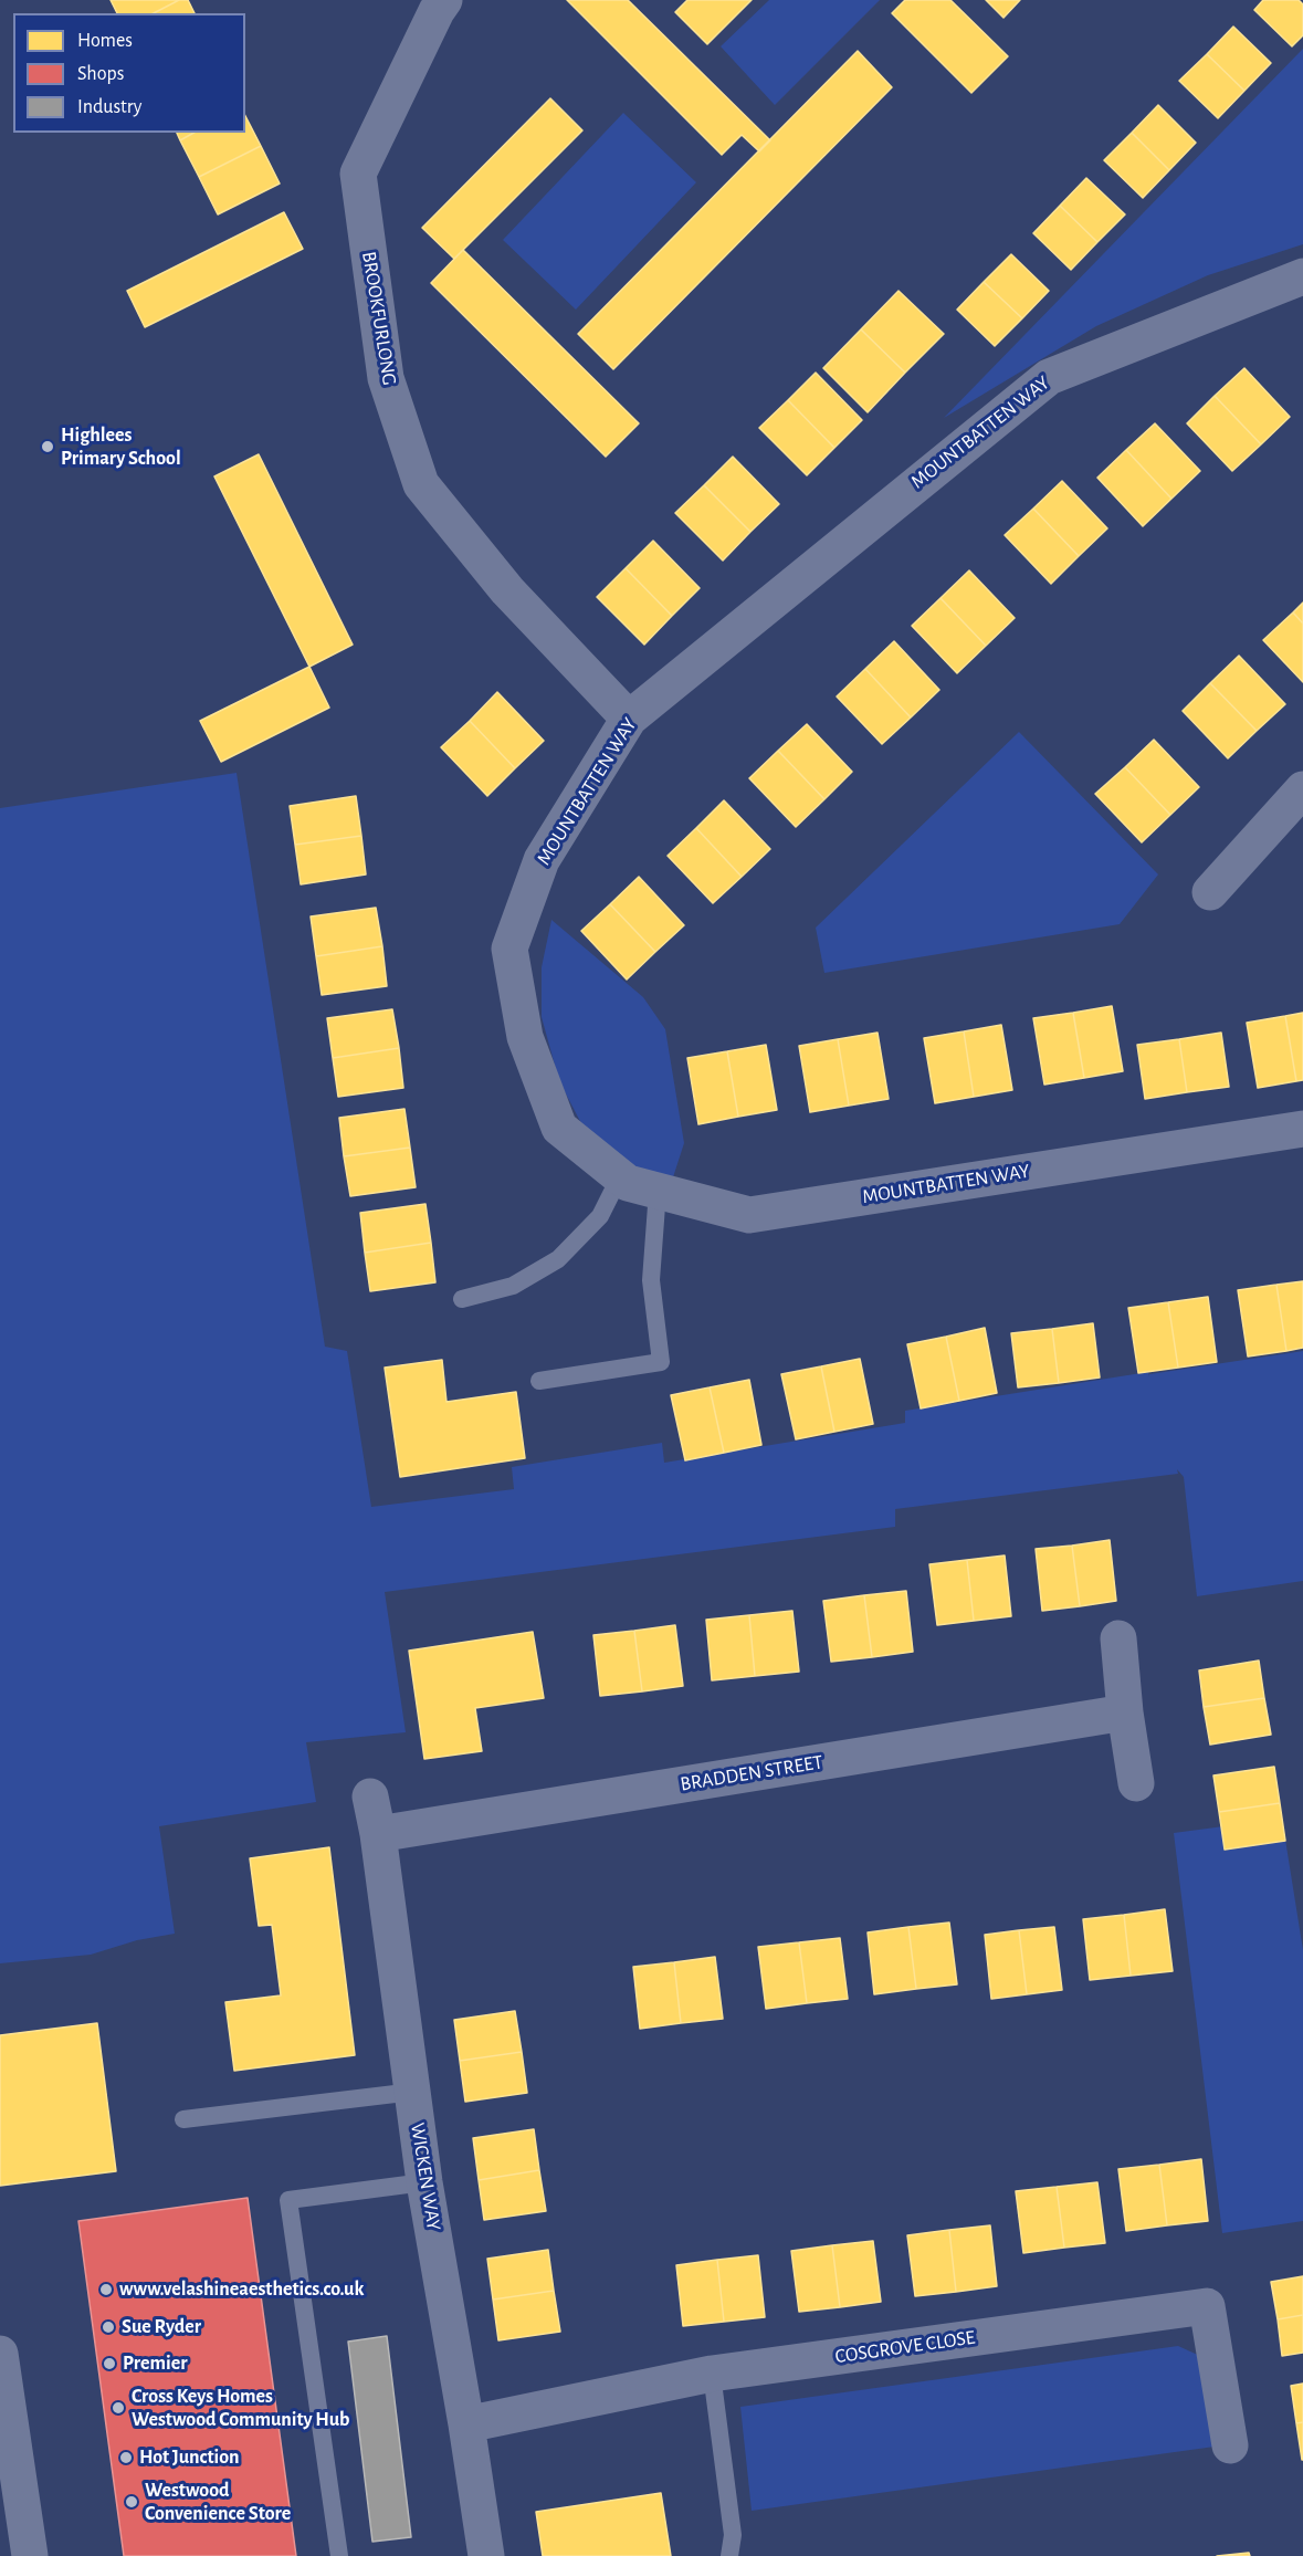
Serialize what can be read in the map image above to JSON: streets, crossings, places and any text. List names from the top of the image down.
{
  "streets": {
    "street": [
      "BROOKFURLONG",
      "MOUNTBATTEN WAY",
      "BRADDEN STREET",
      "WICKEN WAY",
      "COSGROVE CLOSE"
    ]
  },
  "crossings": [
    ["BROOKFURLONG", "MOUNTBATTEN WAY"],
    ["BRADDEN STREET", "WICKEN WAY"],
    ["WICKEN WAY", "COSGROVE CLOSE"]
  ],
  "places": [
    "Highlees Primary School",
    "www.velashineaesthetics.co.uk",
    "Sue Ryder",
    "Premier",
    "Cross Keys Homes Westwood Community Hub",
    "Hot Junction",
    "Westwood Convenience Store"
  ],
  "legend": ["Homes", "Shops", "Industry"]
}
